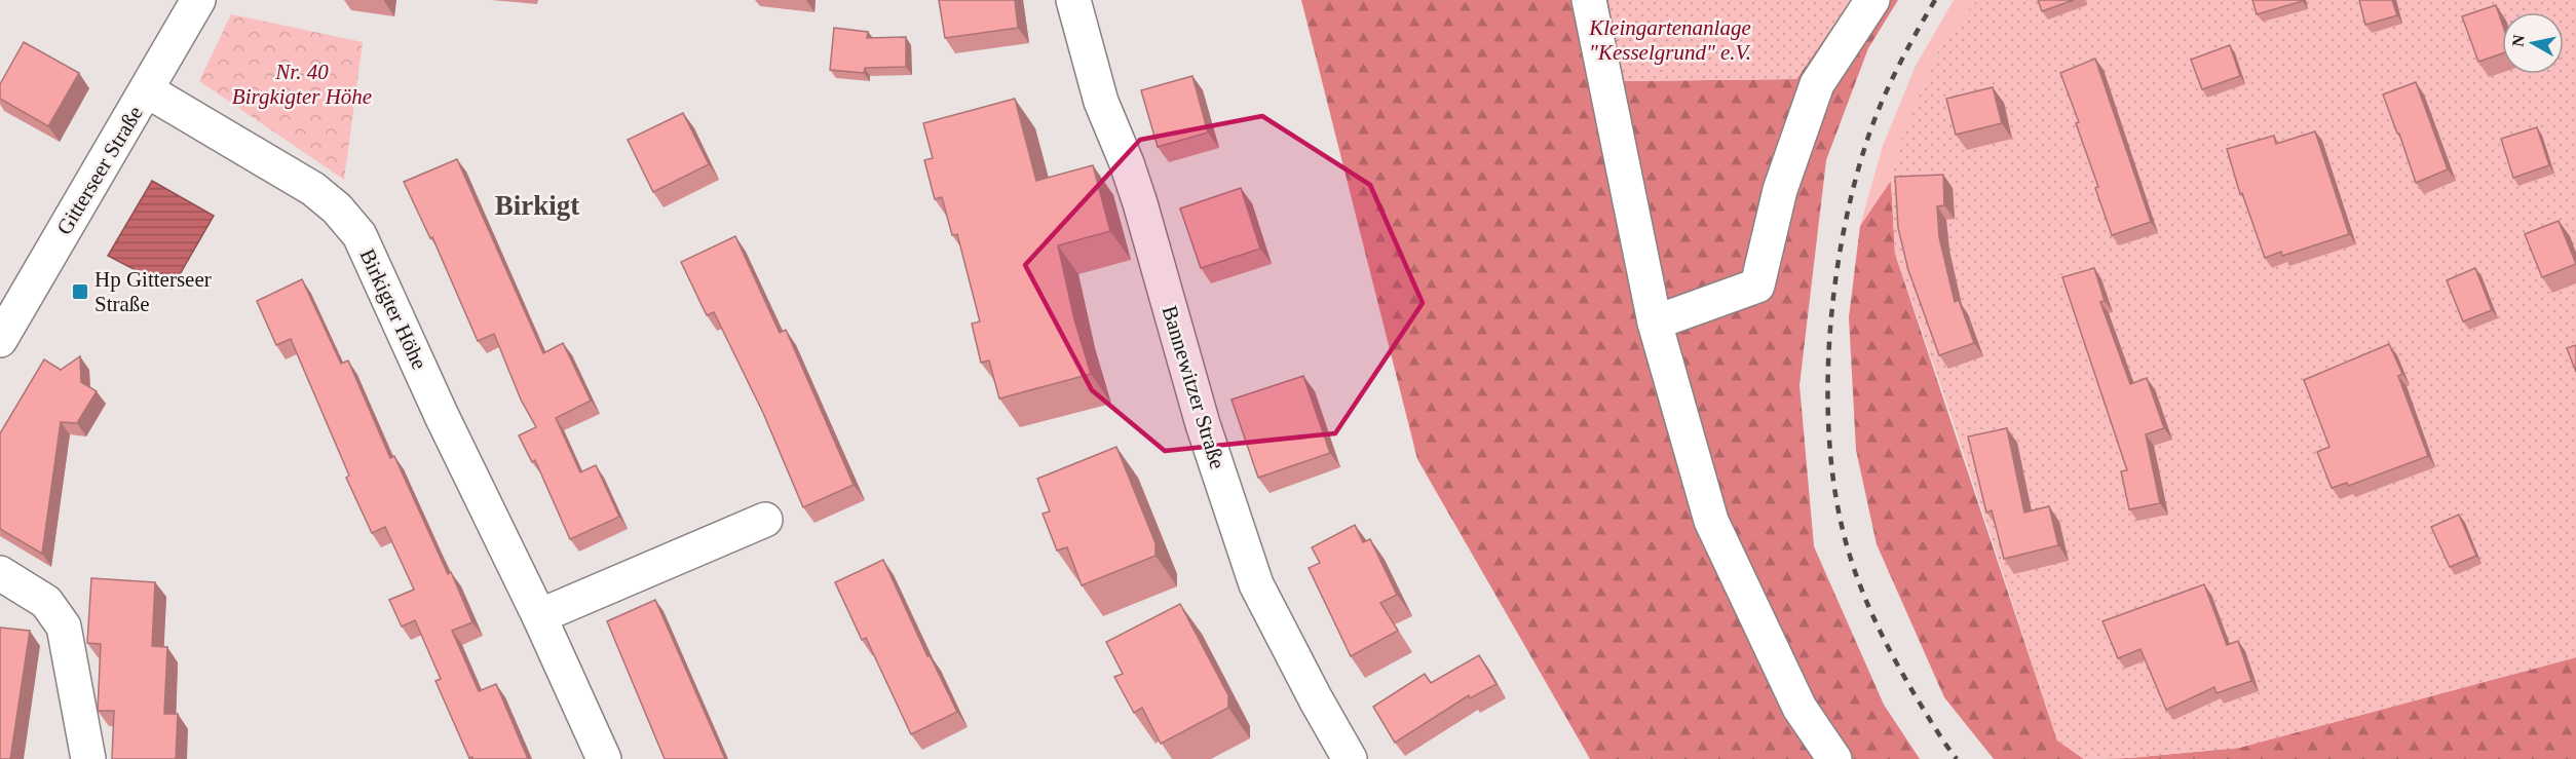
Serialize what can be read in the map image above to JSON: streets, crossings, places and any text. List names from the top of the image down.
{
  "streets": {
    "street": ["Gitterseer Straße", "Birkigter Höhe", "Bannewitzer Straße"]
  },
  "crossings": [
    ["Gitterseer Straße", "Birkigter Höhe"]
  ],
  "districts": ["Birkigt"],
  "parks": ["Kleingartenanlage \"Kesselgrund\" e.V.", "Nr. 40 Birgkigter Höhe"],
  "places": {
    "transit": ["Hp Gitterseer Straße"]
  },
  "north": "left"
}
